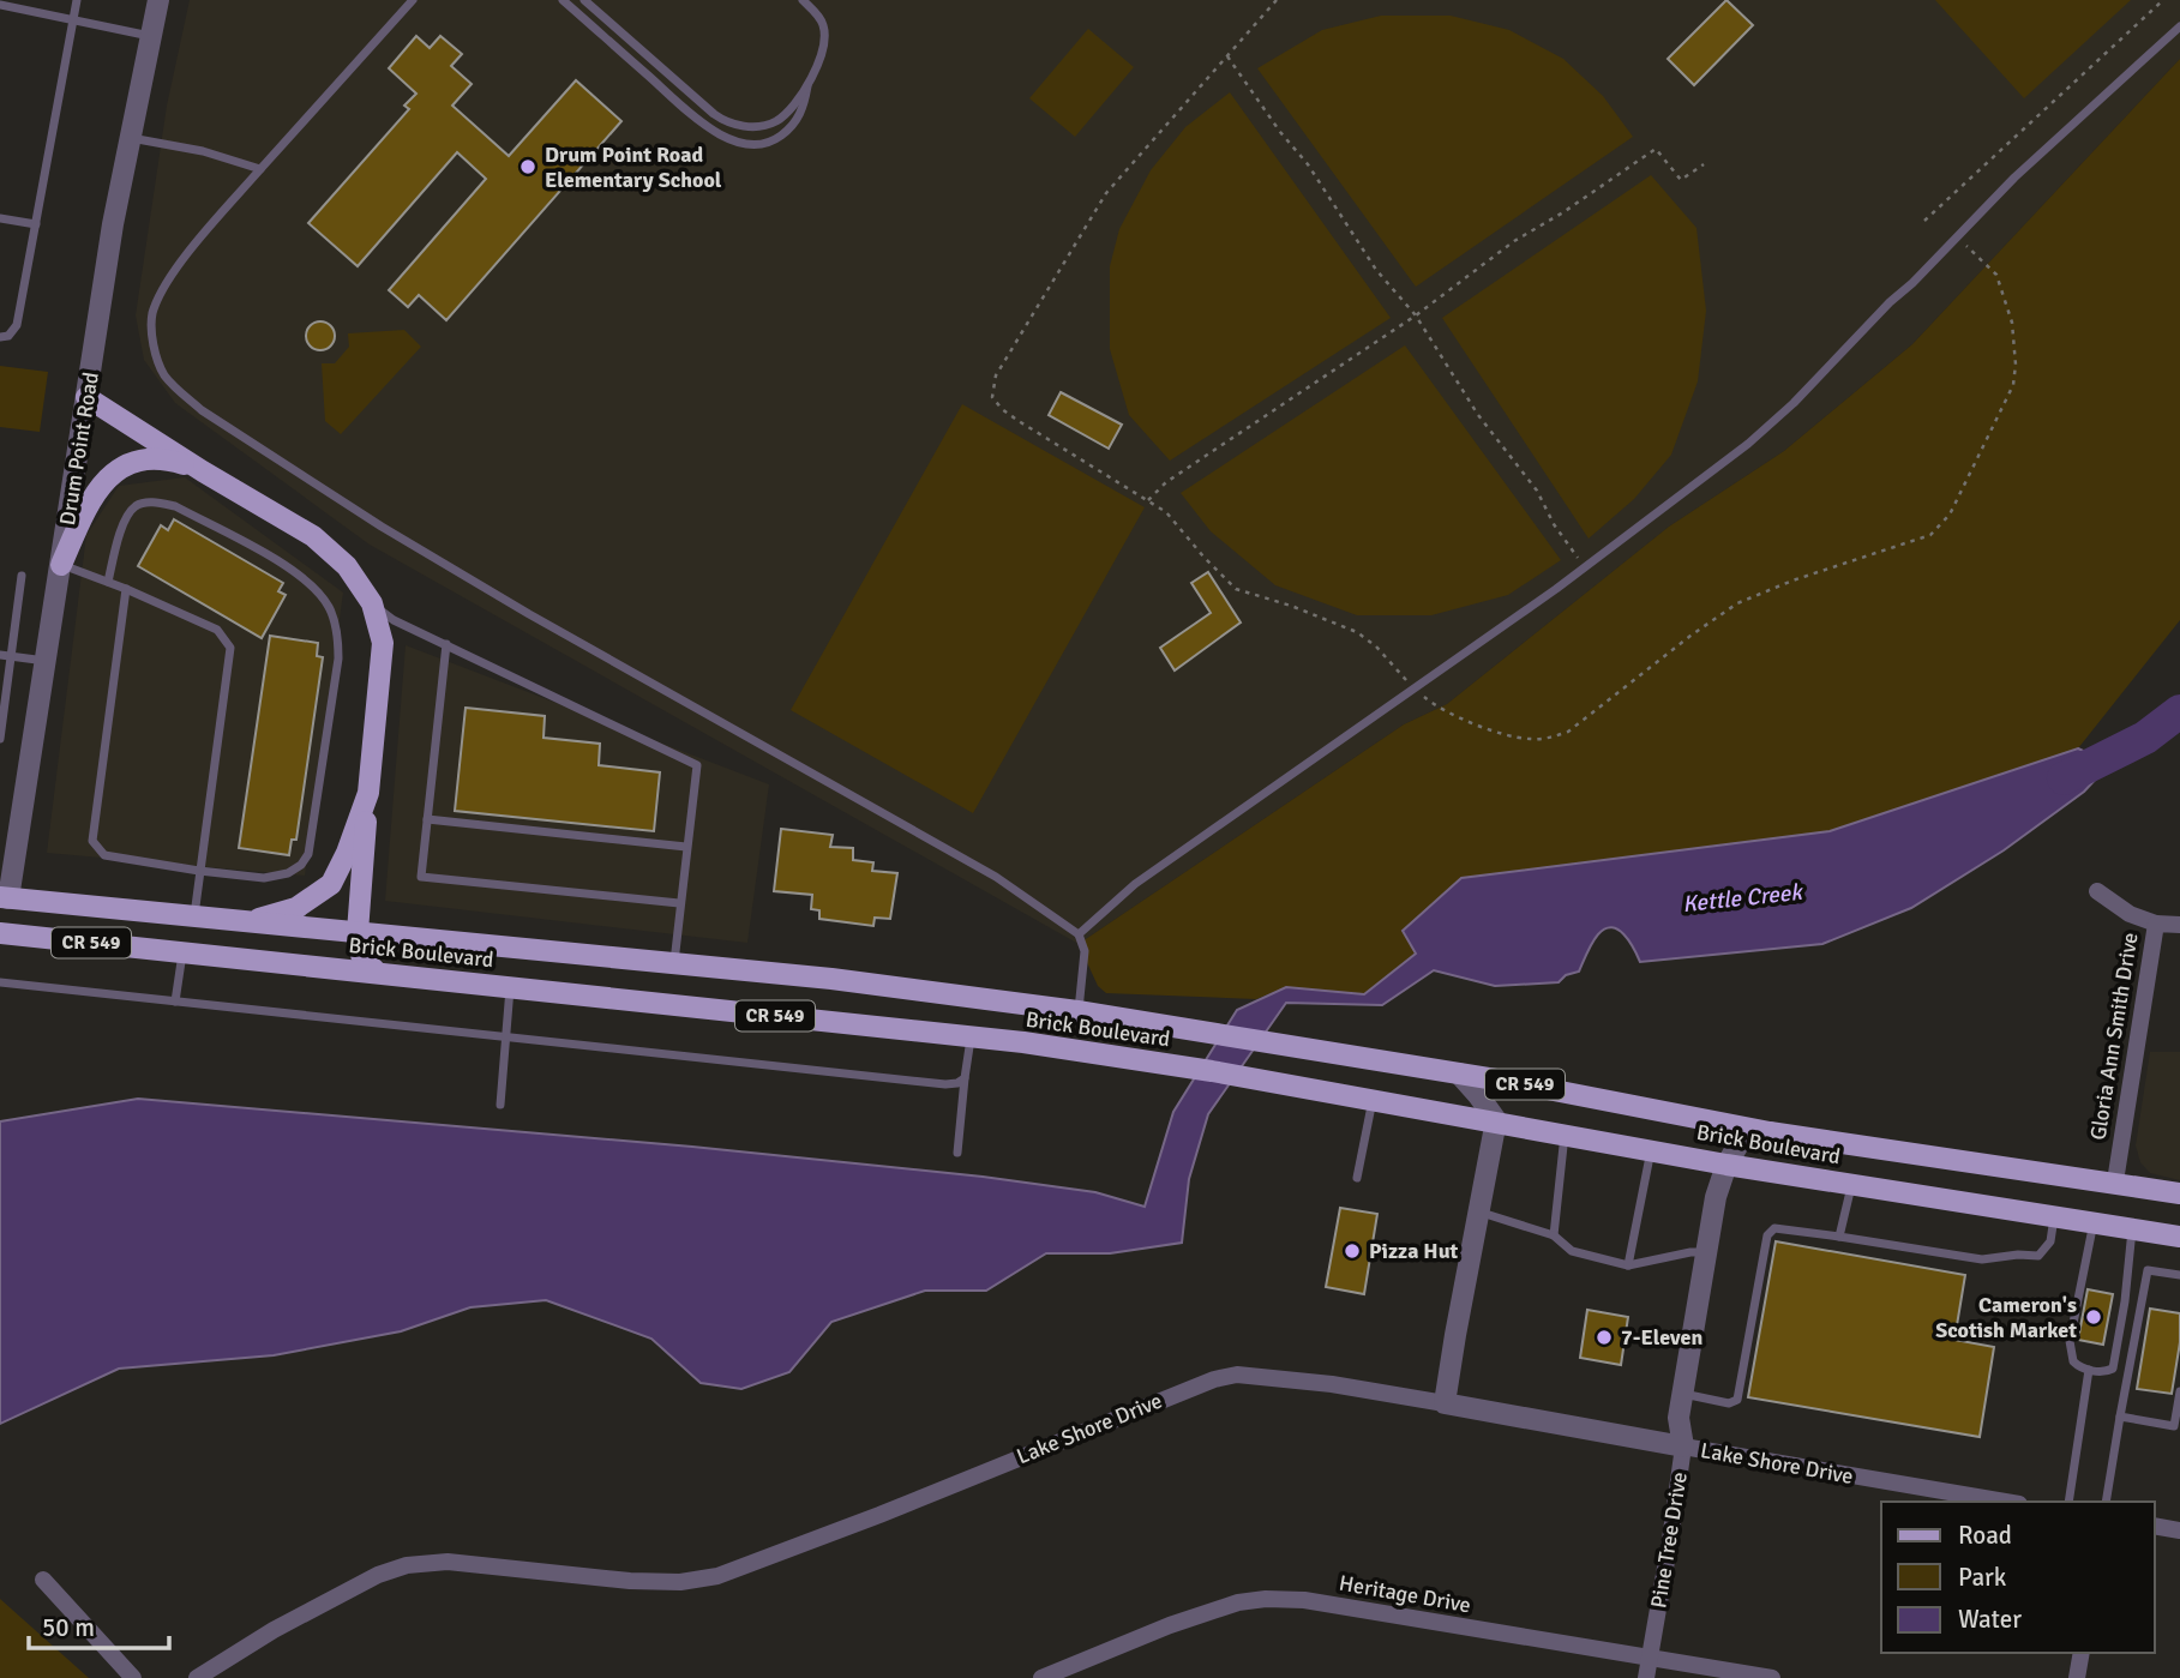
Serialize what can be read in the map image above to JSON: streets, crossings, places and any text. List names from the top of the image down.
{
  "streets": {
    "main road": ["CR 549", "Brick Boulevard"],
    "street": [
      "Drum Point Road",
      "Gloria Ann Smith Drive",
      "Lake Shore Drive",
      "Pine Tree Drive",
      "Heritage Drive"
    ]
  },
  "crossings": [
    ["Drum Point Road", "Brick Boulevard"],
    ["Brick Boulevard", "Gloria Ann Smith Drive"],
    ["Brick Boulevard", "Pine Tree Drive"],
    ["Lake Shore Drive", "Pine Tree Drive"],
    ["Pine Tree Drive", "Heritage Drive"]
  ],
  "water": ["Kettle Creek"],
  "places": [
    "Drum Point Road Elementary School",
    "Pizza Hut",
    "Cameron's Scotish Market",
    "7-Eleven"
  ],
  "legend": ["Road", "Park", "Water"],
  "scale_bar": "50 m"
}
